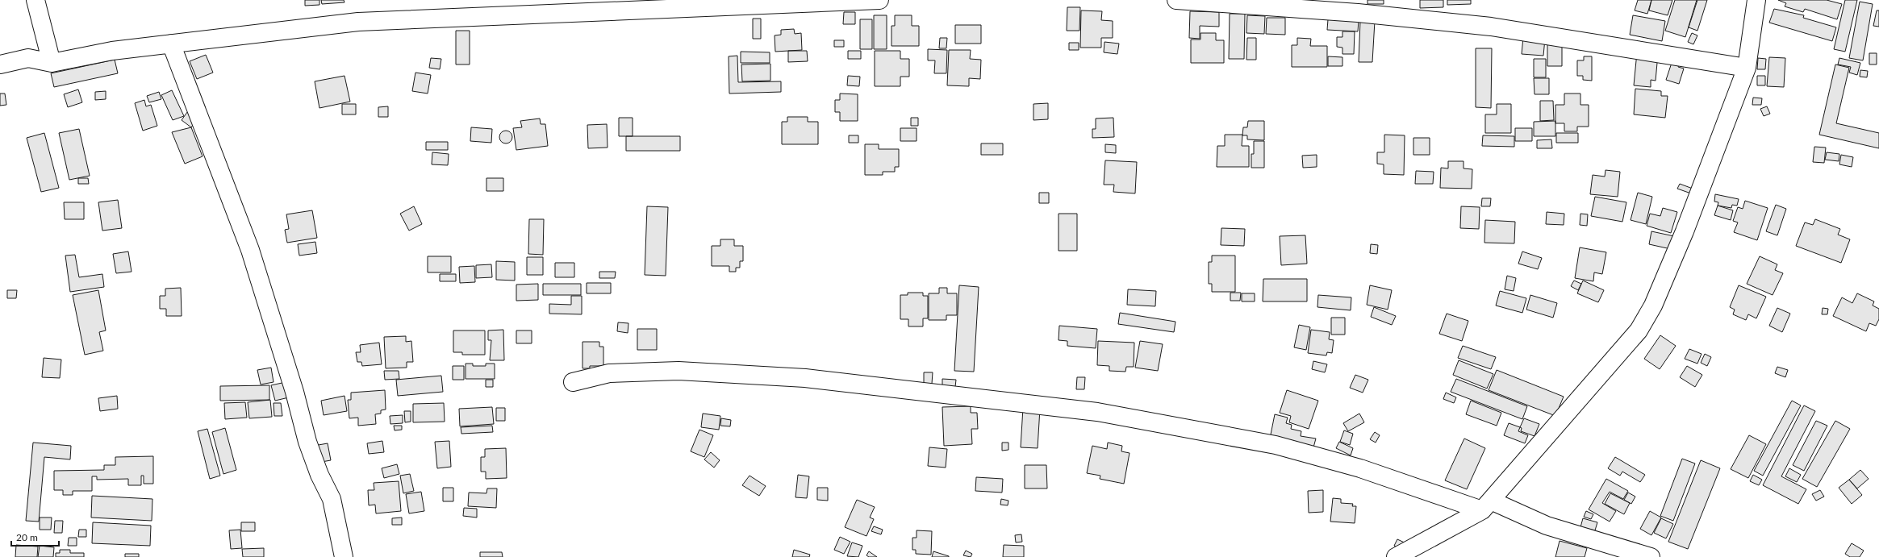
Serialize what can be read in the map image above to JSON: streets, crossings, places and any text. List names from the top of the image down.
{
  "scale_bar": "20 m"
}
